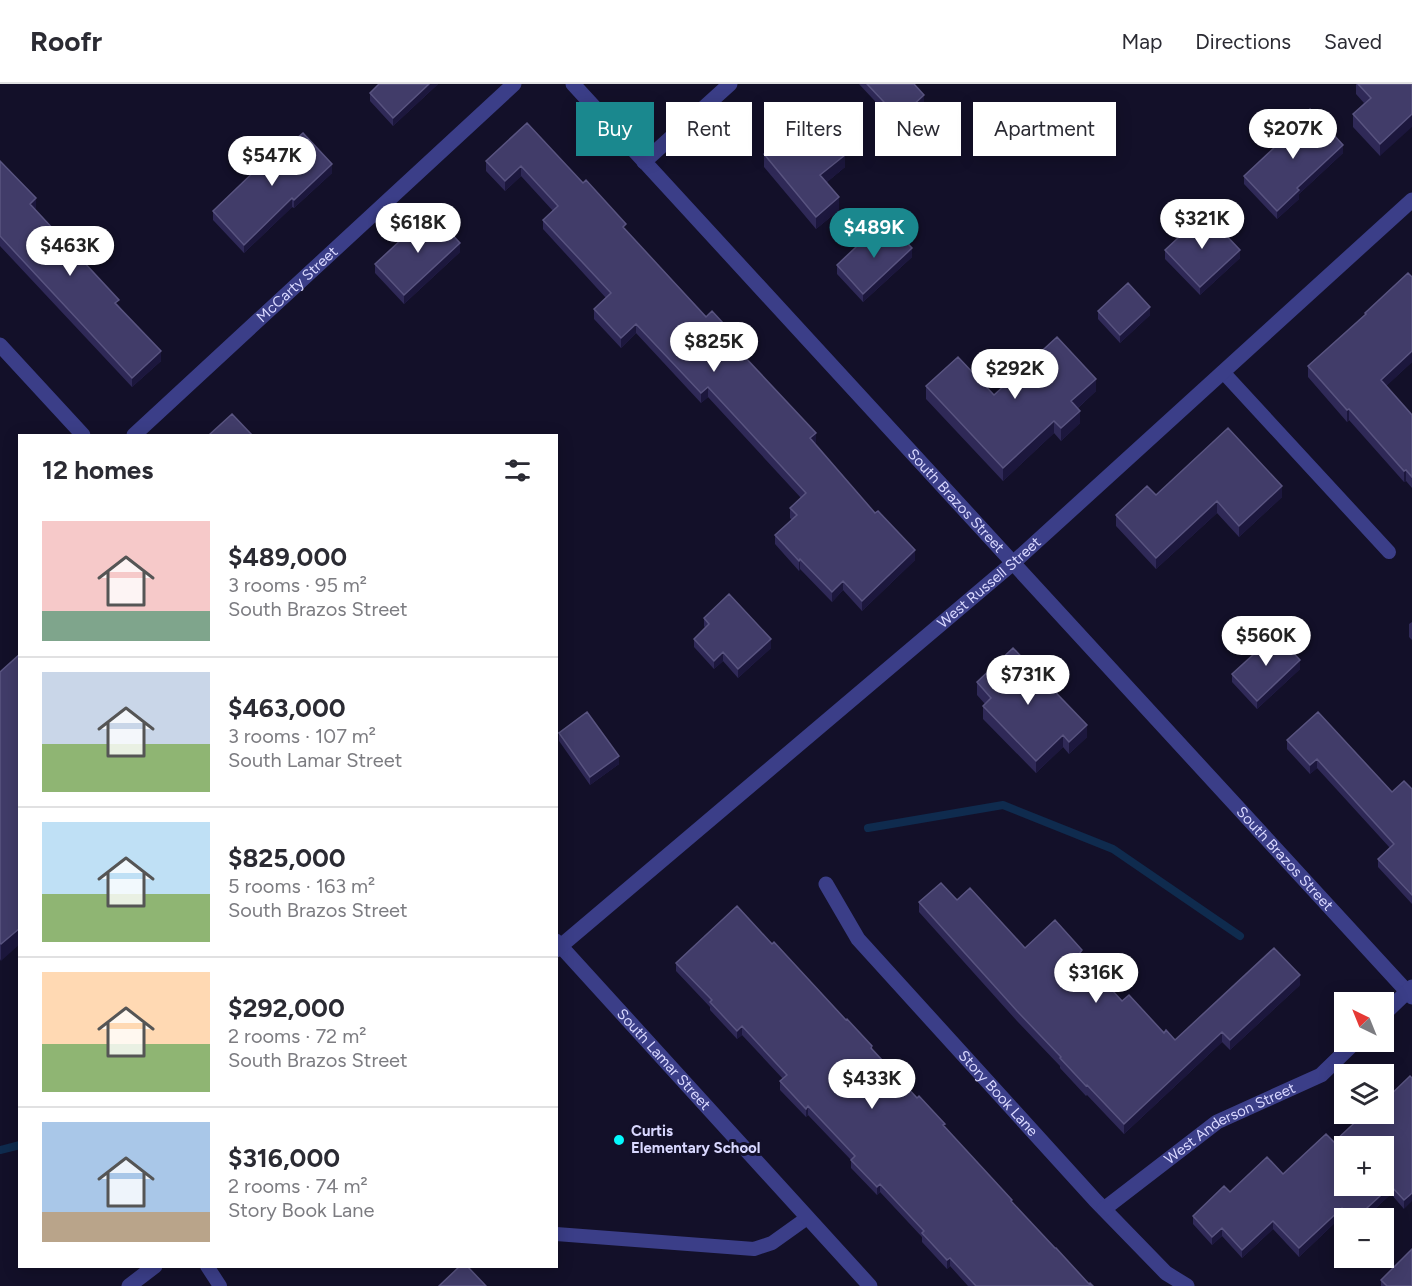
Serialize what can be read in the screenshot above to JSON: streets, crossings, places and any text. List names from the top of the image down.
{
  "streets": {
    "street": [
      "McCarty Street",
      "South Brazos Street",
      "West Russell Street",
      "South Lamar Street",
      "Story Book Lane",
      "West Anderson Street"
    ]
  },
  "crossings": [
    ["South Brazos Street", "West Russell Street"],
    ["West Russell Street", "South Lamar Street"],
    ["Story Book Lane", "West Anderson Street"]
  ],
  "places": ["Curtis Elementary School"],
  "north": "top left",
  "page": {
    "header": "Roofr",
    "nav": ["Map", "Directions", "Saved"],
    "chip": [
      "Buy",
      "Rent",
      "Filters",
      "New",
      "Apartment"
    ],
    "price": [
      "$207K",
      "$547K",
      "$321K",
      "$618K",
      "$489K",
      "$463K",
      "$825K",
      "$292K",
      "$560K",
      "$731K",
      "$316K",
      "$433K"
    ],
    "heading": "12 homes",
    "list": [
      {
        "name": "$489,000",
        "note": "3 rooms · 95 m² · South Brazos Street"
      },
      {
        "name": "$463,000",
        "note": "3 rooms · 107 m² · South Lamar Street"
      },
      {
        "name": "$825,000",
        "note": "5 rooms · 163 m² · South Brazos Street"
      },
      {
        "name": "$292,000",
        "note": "2 rooms · 72 m² · South Brazos Street"
      },
      {
        "name": "$316,000",
        "note": "2 rooms · 74 m² · Story Book Lane"
      }
    ],
    "map_buttons": ["+", "−"]
  }
}
